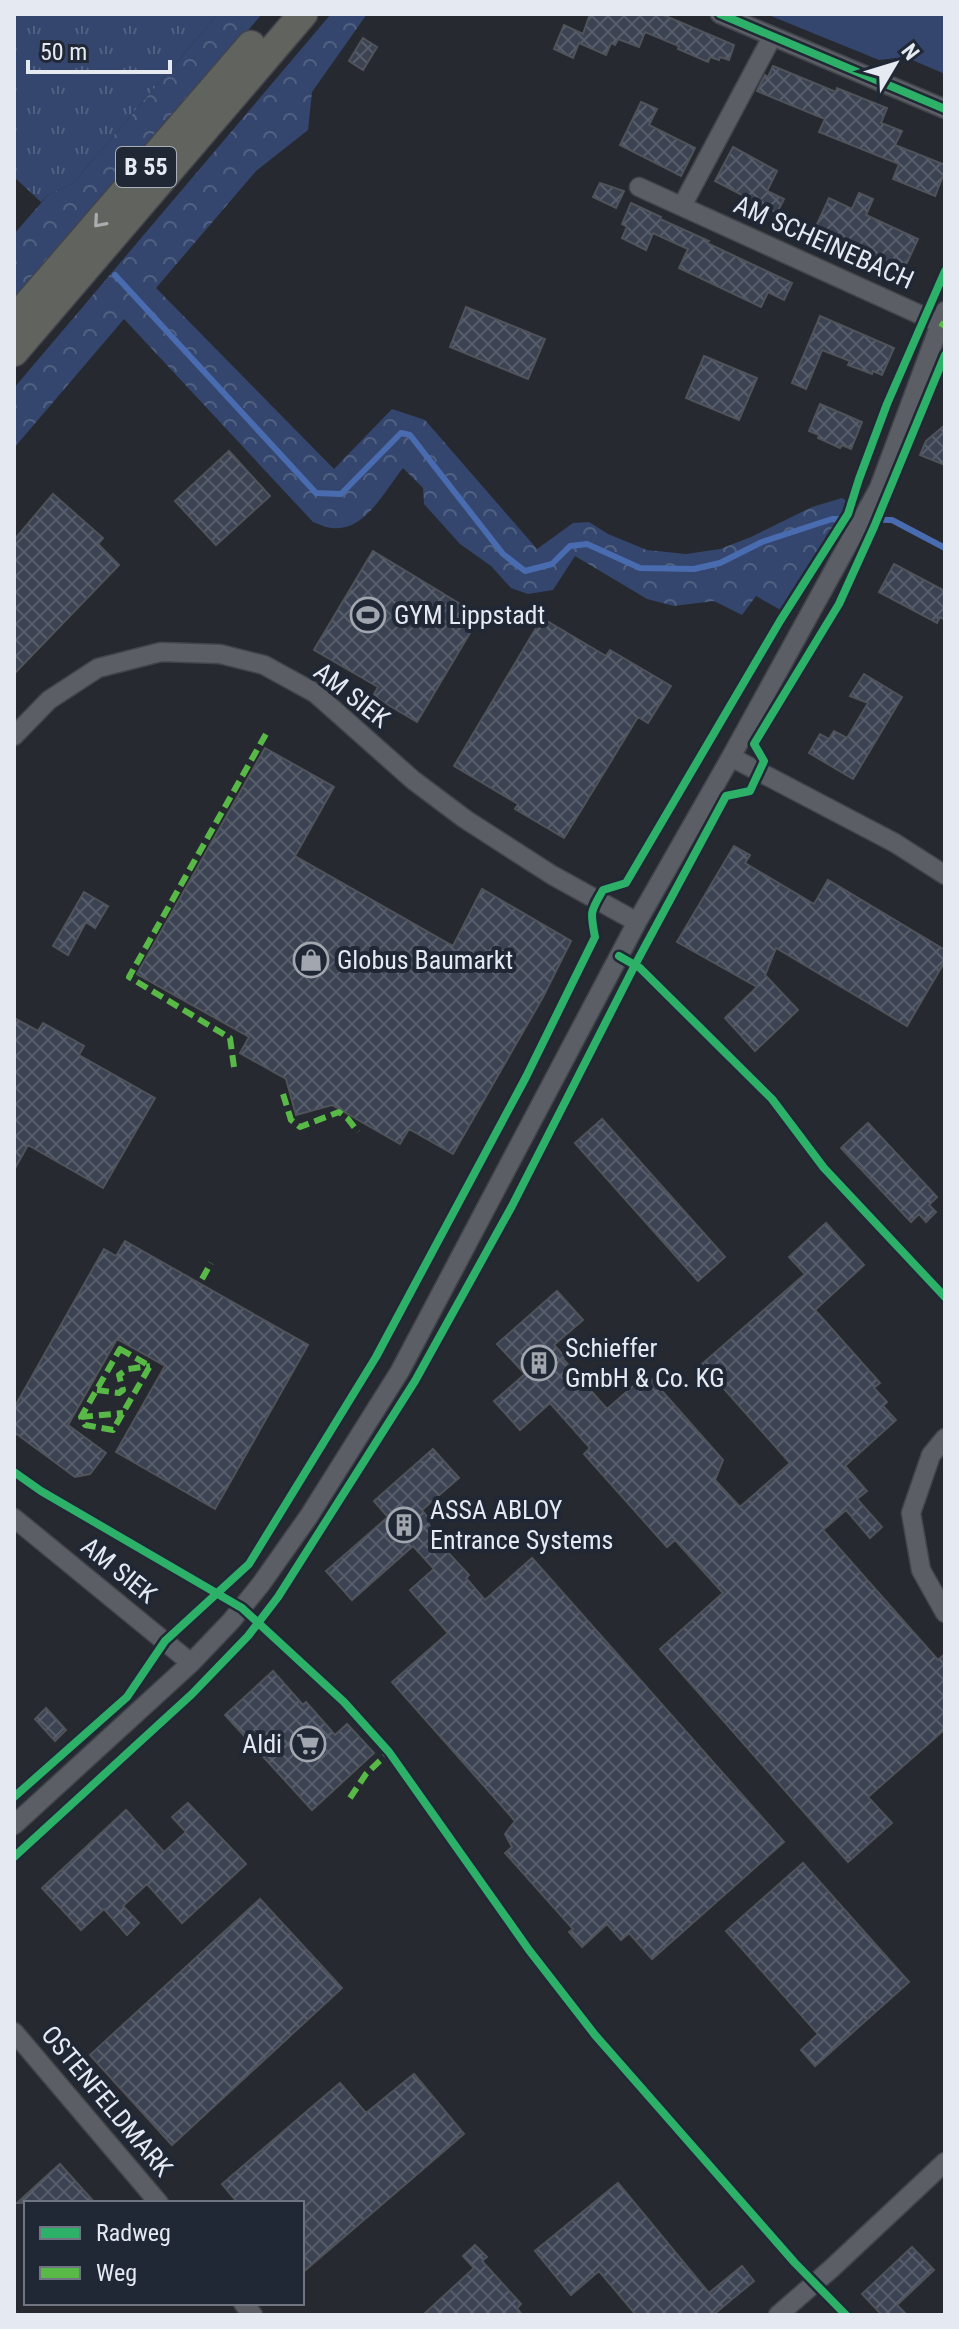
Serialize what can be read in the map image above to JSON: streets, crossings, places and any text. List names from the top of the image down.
{
  "streets": {
    "highway": ["B 55"],
    "street": ["AM SCHEINEBACH", "AM SIEK", "OSTENFELDMARK"]
  },
  "places": {
    "sports": ["GYM Lippstadt"],
    "shop": ["Globus Baumarkt"],
    "building": ["Schieffer GmbH & Co. KG", "ASSA ABLOY Entrance Systems"],
    "supermarket": ["Aldi"]
  },
  "legend": ["Radweg", "Weg"],
  "scale_bar": "50 m",
  "north": "top right"
}
